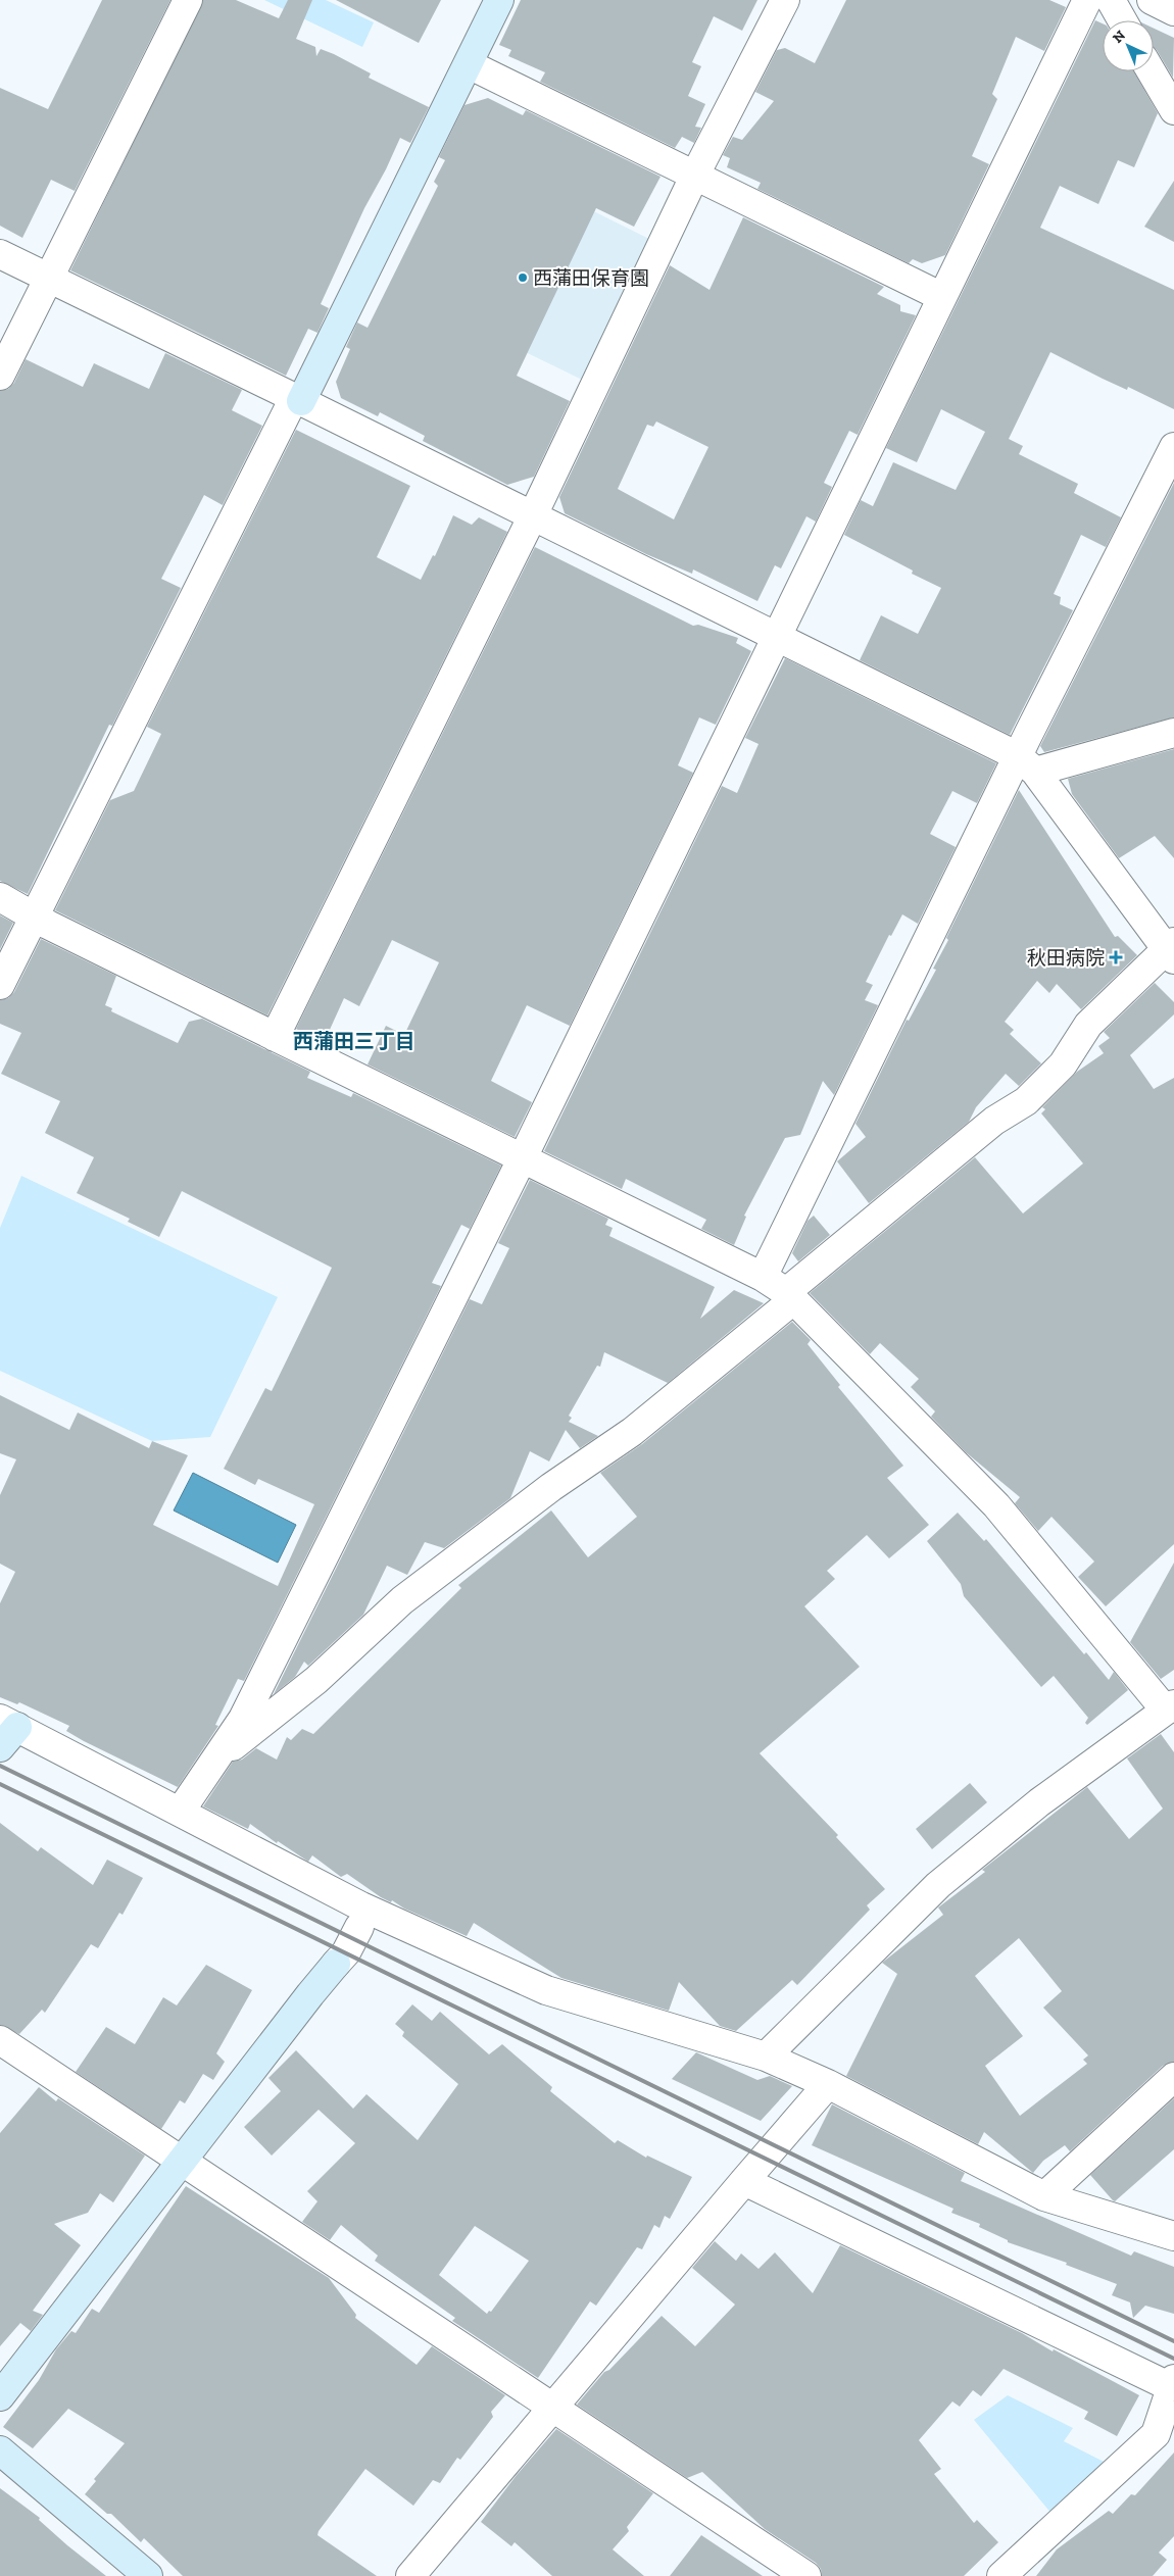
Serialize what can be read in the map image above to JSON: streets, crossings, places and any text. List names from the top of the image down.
{
  "districts": ["西蒲田三丁目"],
  "places": {
    "other": ["西蒲田保育園"],
    "health": ["秋田病院"]
  },
  "north": "top left"
}
